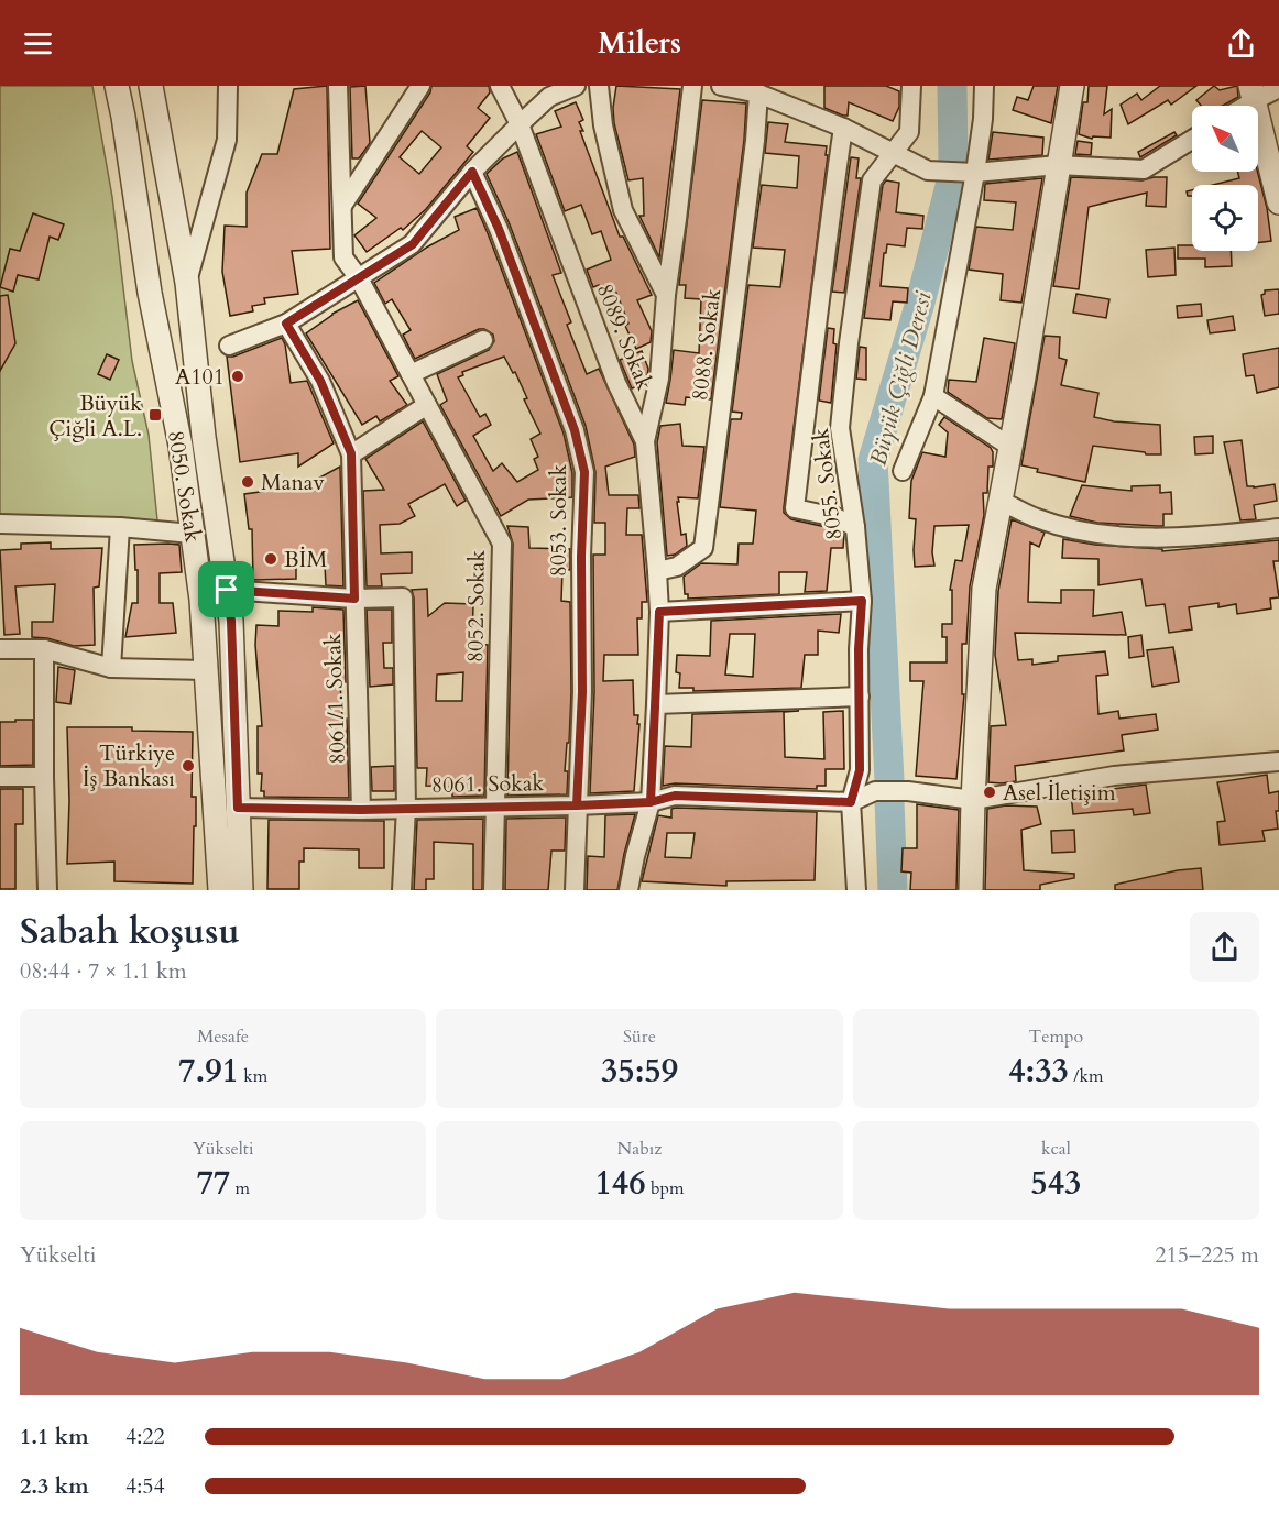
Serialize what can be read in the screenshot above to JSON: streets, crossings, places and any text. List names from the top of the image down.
{
  "streets": {
    "street": [
      "8089. Sokak",
      "8088. Sokak",
      "8055. Sokak",
      "8050. Sokak",
      "8053. Sokak",
      "8052. Sokak",
      "8061/1. Sokak",
      "8061. Sokak"
    ]
  },
  "crossings": [
    ["8089. Sokak", "8088. Sokak"],
    ["8089. Sokak", "8061. Sokak"],
    ["8055. Sokak", "8061. Sokak"],
    ["8050. Sokak", "8061. Sokak"],
    ["8053. Sokak", "8061. Sokak"],
    ["8052. Sokak", "8061. Sokak"],
    ["8061/1. Sokak", "8061. Sokak"]
  ],
  "water": ["Büyük Çiğli Deresi"],
  "places": {
    "other": [
      "A101",
      "Manav",
      "BİM",
      "Türkiye İş Bankası",
      "Asel İletişim"
    ],
    "transit": ["Büyük Çiğli A.L."]
  },
  "north": "top left",
  "page": {
    "header": "Milers",
    "heading": ["Sabah koşusu", "08:44 · 7 × 1.1 km"],
    "stats": [
      ["Mesafe", "7.91 km"],
      ["Süre", "35:59"],
      ["Tempo", "4:33 /km"],
      ["Yükselti", "77 m"],
      ["Nabız", "146 bpm"],
      ["kcal", "543"]
    ],
    "chart": ["Yükselti", "215–225 m"],
    "list": [
      {
        "name": "1.1 km",
        "note": "4:22"
      },
      {
        "name": "2.3 km",
        "note": "4:54"
      }
    ]
  }
}
